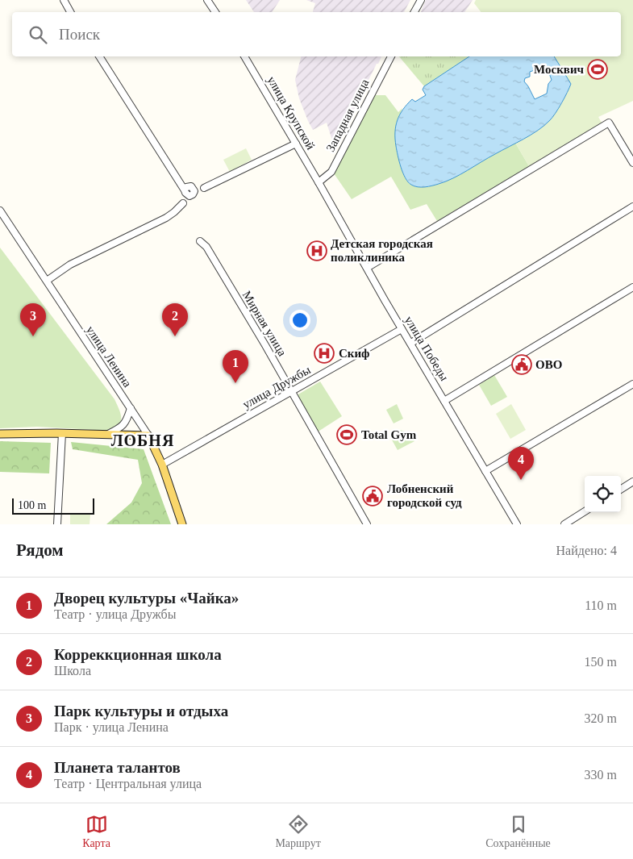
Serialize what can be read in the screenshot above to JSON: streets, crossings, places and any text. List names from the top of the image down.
{
  "streets": {
    "main road": ["улица Ленина"],
    "street": [
      "улица Крупской",
      "Западная улица",
      "Мирная улица",
      "улица Победы",
      "улица Дружбы"
    ]
  },
  "crossings": [
    ["улица Крупской", "Западная улица"],
    ["улица Крупской", "улица Победы"],
    ["Западная улица", "улица Победы"],
    ["Мирная улица", "улица Дружбы"],
    ["улица Победы", "улица Дружбы"],
    ["улица Ленина", "улица Дружбы"]
  ],
  "districts": ["ЛОБНЯ"],
  "places": {
    "sports": ["Москвич", "Total Gym"],
    "hospital": ["Детская городская поликлиника", "Скиф"],
    "public building": ["ОВО", "Лобненский городской суд"]
  },
  "scale_bar": "100 m",
  "page": {
    "search": "Поиск",
    "pins": [
      "2",
      "3",
      "1",
      "4"
    ],
    "scale": "100 m",
    "heading": ["Рядом", "Найдено: 4"],
    "list": [
      {
        "mark": "1",
        "name": "Дворец культуры «Чайка»",
        "note": "Театр · улица Дружбы",
        "value": "110 m"
      },
      {
        "mark": "2",
        "name": "Корреккционная школа",
        "note": "Школа",
        "value": "150 m"
      },
      {
        "mark": "3",
        "name": "Парк культуры и отдыха",
        "note": "Парк · улица Ленина",
        "value": "320 m"
      },
      {
        "mark": "4",
        "name": "Планета талантов",
        "note": "Театр · Центральная улица",
        "value": "330 m"
      }
    ],
    "nav": ["Карта", "Маршрут", "Сохранённые"]
  }
}
